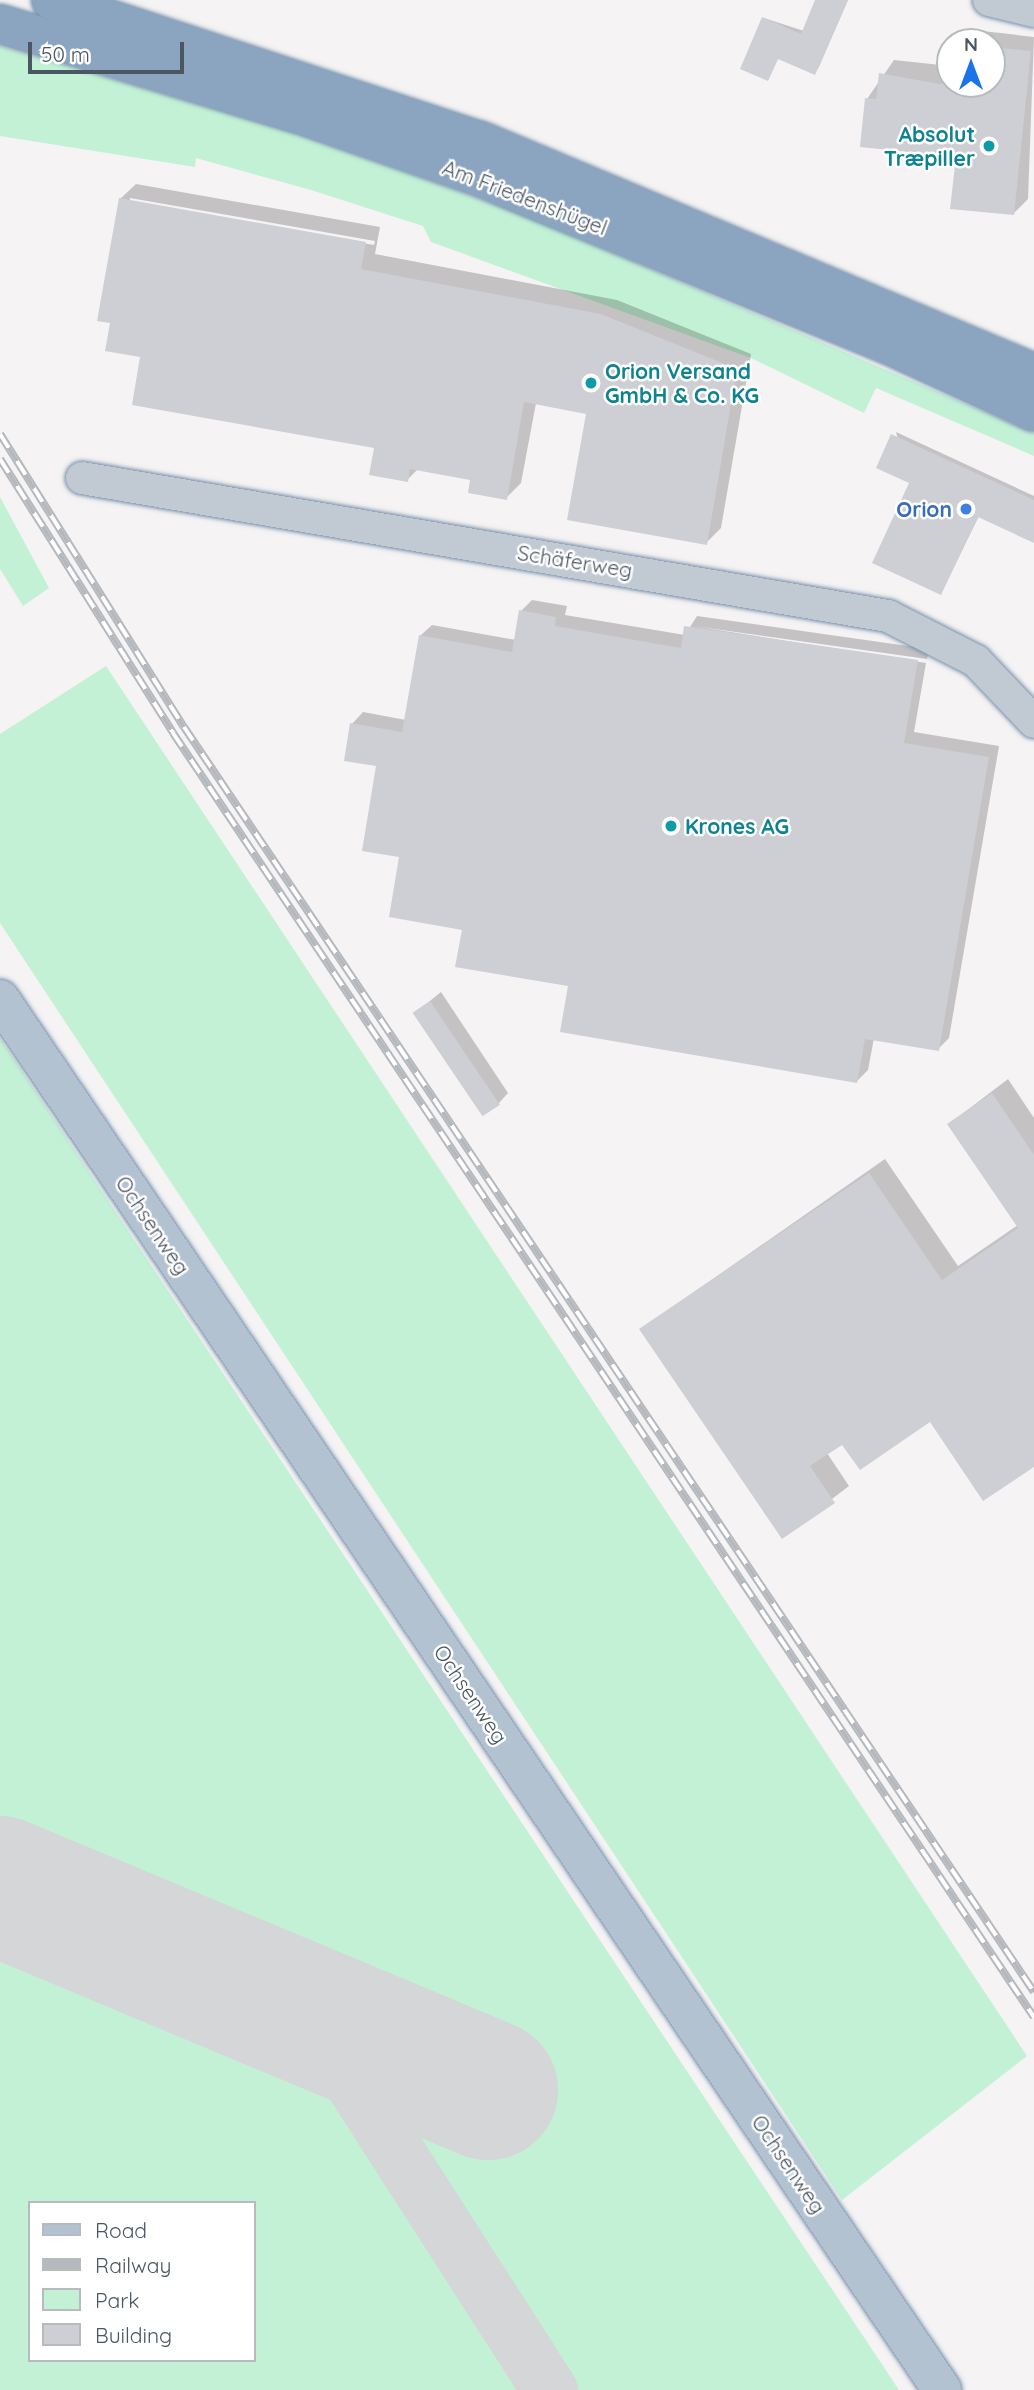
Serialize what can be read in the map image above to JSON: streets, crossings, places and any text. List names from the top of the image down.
{
  "streets": {
    "highway": ["Am Friedenshügel"],
    "main road": ["Ochsenweg"],
    "street": ["Schäferweg"]
  },
  "places": [
    "Absolut Træpiller",
    "Orion Versand GmbH & Co. KG",
    "Orion",
    "Krones AG"
  ],
  "legend": [
    "Road",
    "Railway",
    "Park",
    "Building"
  ],
  "scale_bar": "50 m",
  "north": "top"
}
